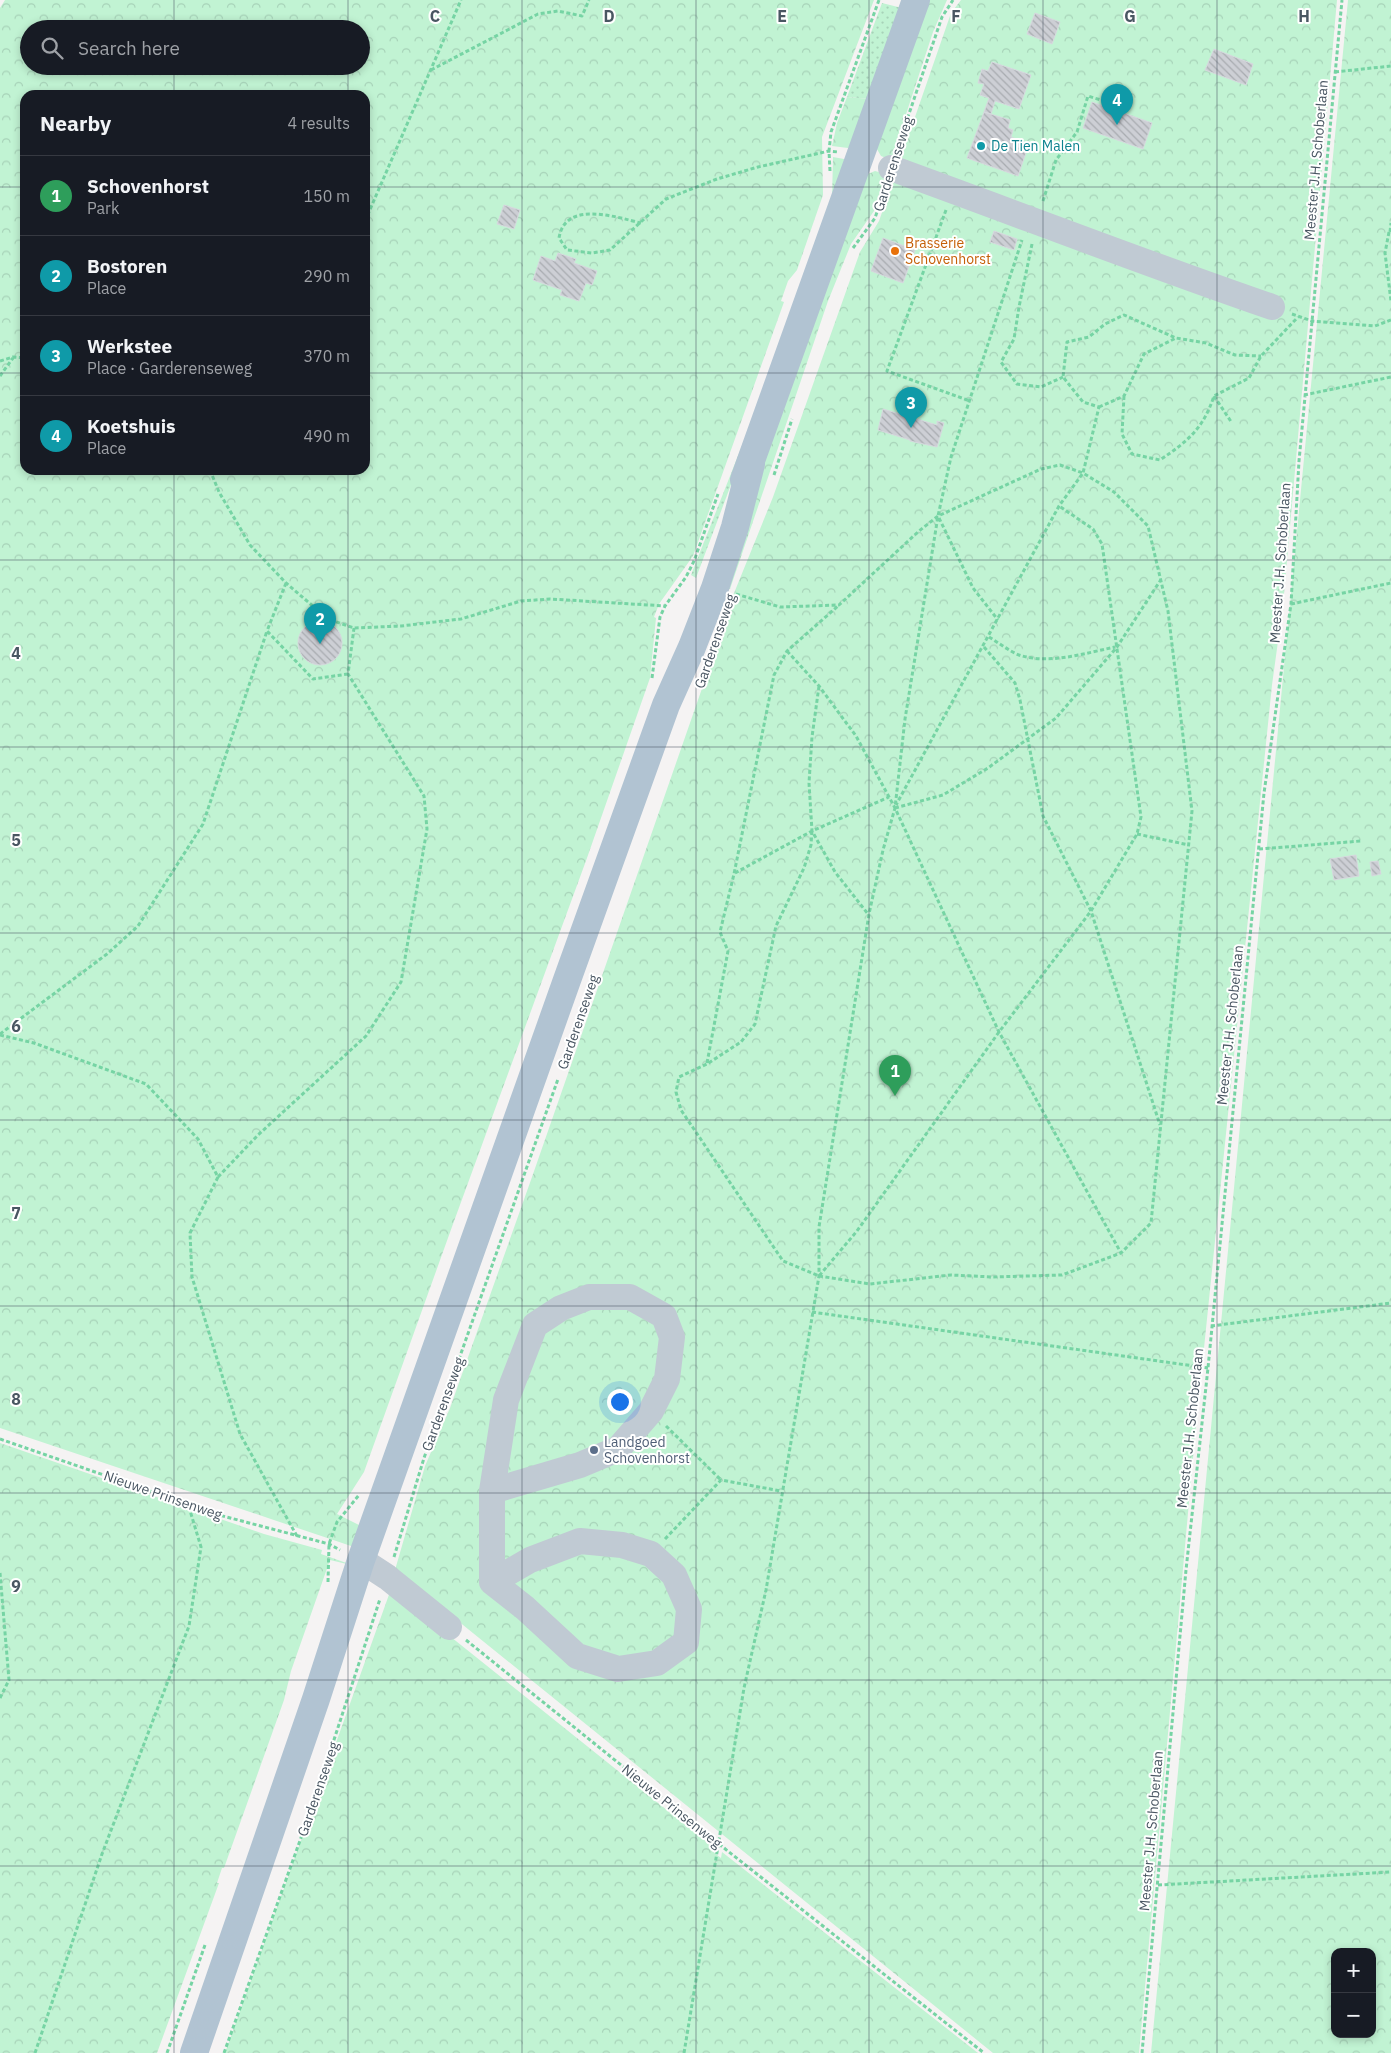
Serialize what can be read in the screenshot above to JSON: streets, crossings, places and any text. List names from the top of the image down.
{
  "streets": {
    "main road": ["Garderenseweg"],
    "path": ["Meester J.H. Schoberlaan", "Nieuwe Prinsenweg"]
  },
  "places": ["De Tien Malen", "Brasserie Schovenhorst", "Landgoed Schovenhorst"],
  "page": {
    "search": "Search here",
    "pins": [
      "4",
      "3",
      "2",
      "1"
    ],
    "heading": ["Nearby", "4 results"],
    "list": [
      {
        "mark": "1",
        "name": "Schovenhorst",
        "note": "Park",
        "value": "150 m"
      },
      {
        "mark": "2",
        "name": "Bostoren",
        "note": "Place",
        "value": "290 m"
      },
      {
        "mark": "3",
        "name": "Werkstee",
        "note": "Place · Garderenseweg",
        "value": "370 m"
      },
      {
        "mark": "4",
        "name": "Koetshuis",
        "note": "Place",
        "value": "490 m"
      }
    ],
    "map_buttons": ["+", "−"]
  },
  "grid": {
    "columns": [
      "C",
      "D",
      "E",
      "F",
      "G",
      "H"
    ],
    "rows": [
      "4",
      "5",
      "6",
      "7",
      "8",
      "9"
    ]
  }
}
